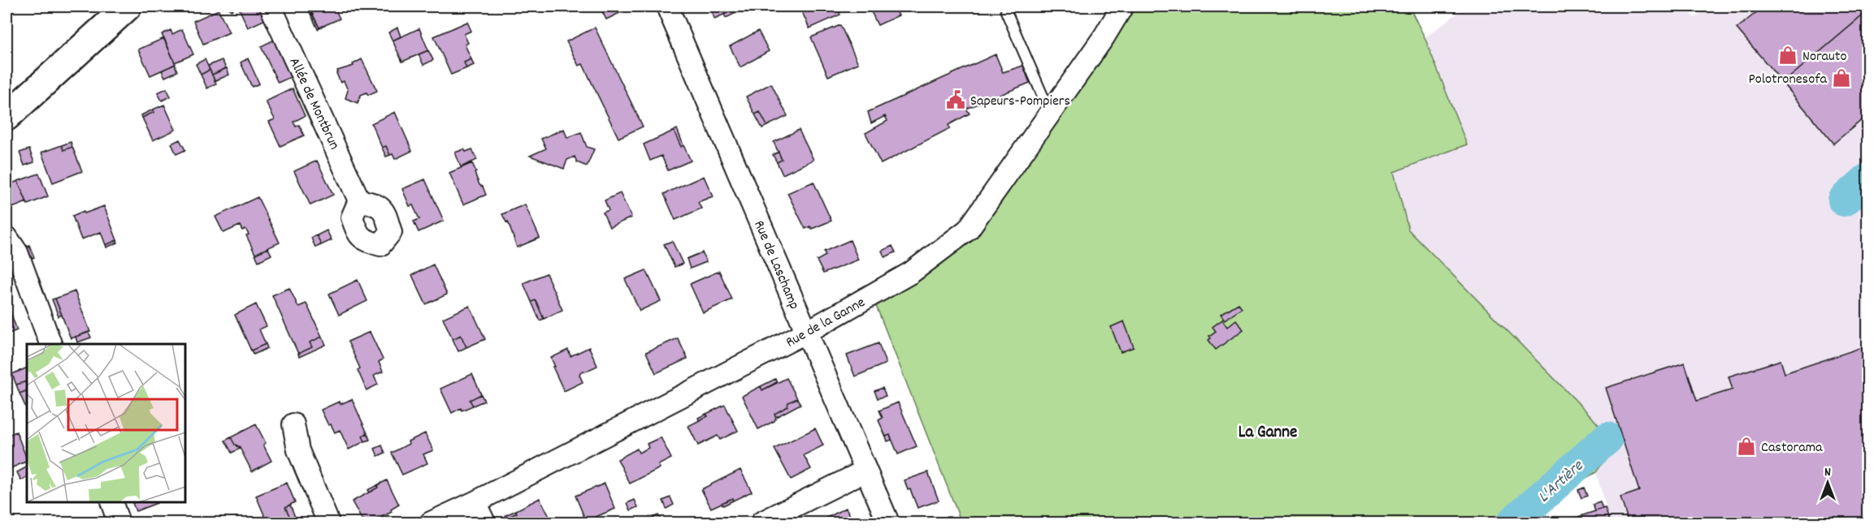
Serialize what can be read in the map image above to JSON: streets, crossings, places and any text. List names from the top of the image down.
{
  "streets": {
    "street": ["Allée de Montbrun", "Rue de Laschamp", "Rue de la Ganne"]
  },
  "crossings": [
    ["Rue de Laschamp", "Rue de la Ganne"]
  ],
  "districts": ["La Ganne"],
  "water": ["L'Artière"],
  "places": {
    "shop": ["Norauto", "Polotronesofa", "Castorama"],
    "public building": ["Sapeurs-Pompiers"]
  },
  "north": "top"
}
